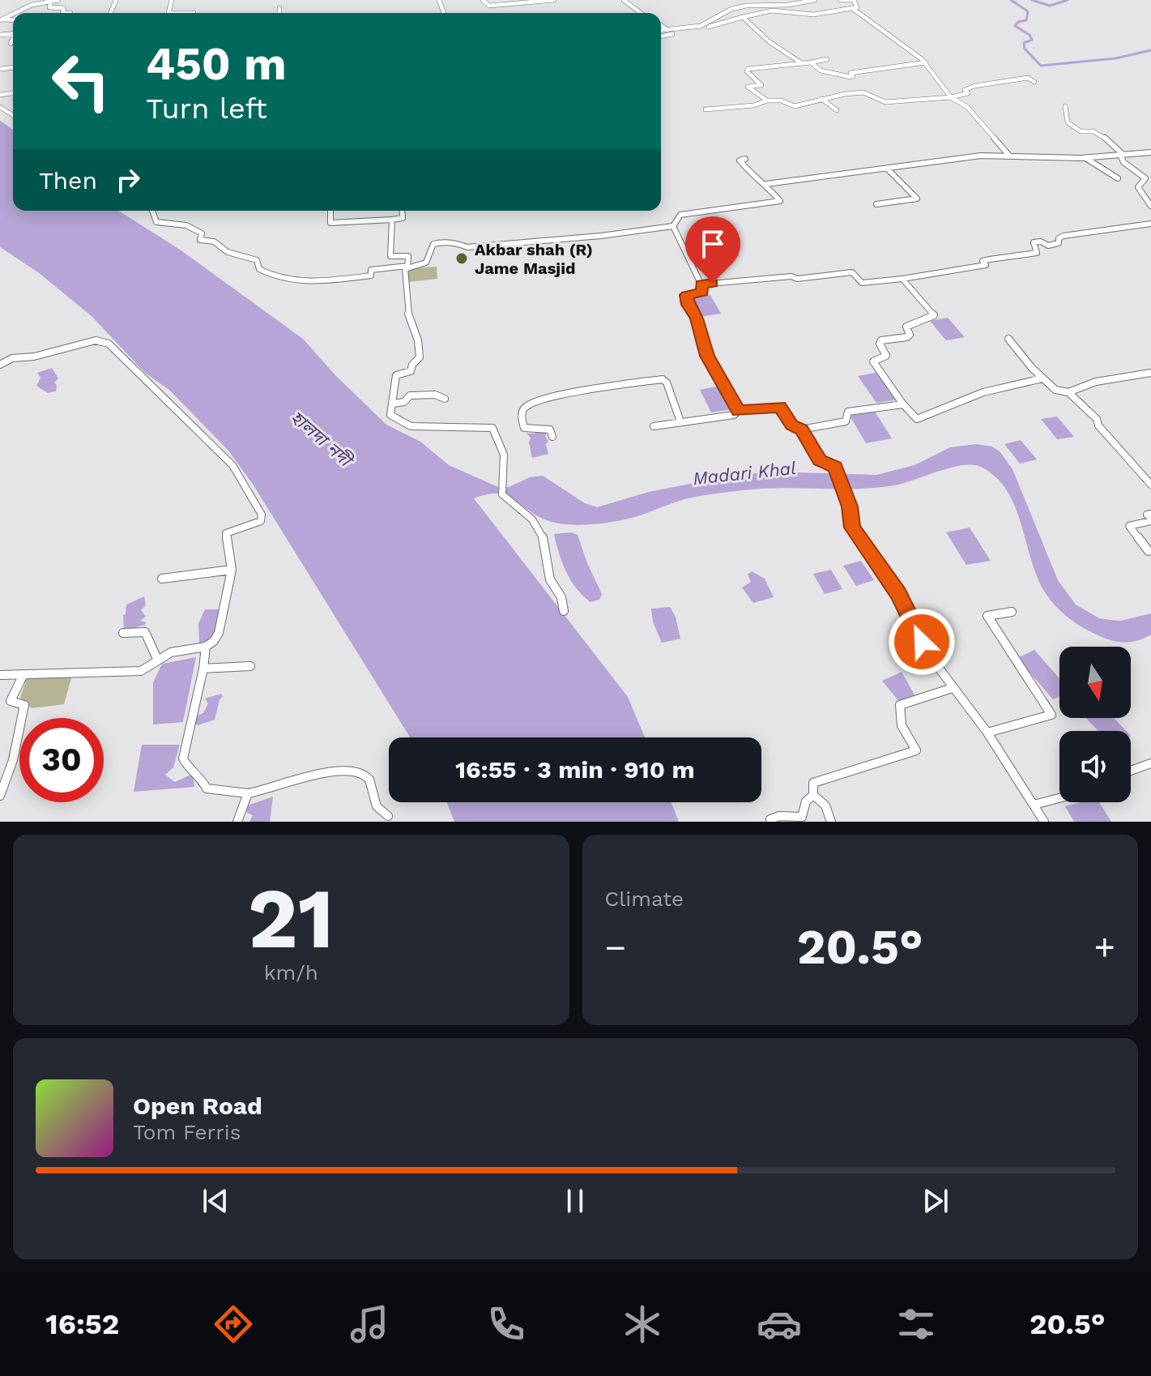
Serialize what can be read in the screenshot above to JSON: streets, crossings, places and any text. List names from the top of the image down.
{
  "water": ["হালদা নদী", "Madari Khal"],
  "places": ["Akbar shah (R) Jame Masjid"],
  "north": "bottom",
  "page": {
    "turn": ["450 m", "Turn left"],
    "then": "Then",
    "limit": "30",
    "trip": "16:55 · 3 min · 910 m",
    "tile": [
      ["21", "km/h"],
      "Climate"
    ],
    "heat": ["−", "20.5°", "+"],
    "song": ["Open Road", "Tom Ferris"],
    "tabs": ["16:52", "20.5°"]
  }
}
